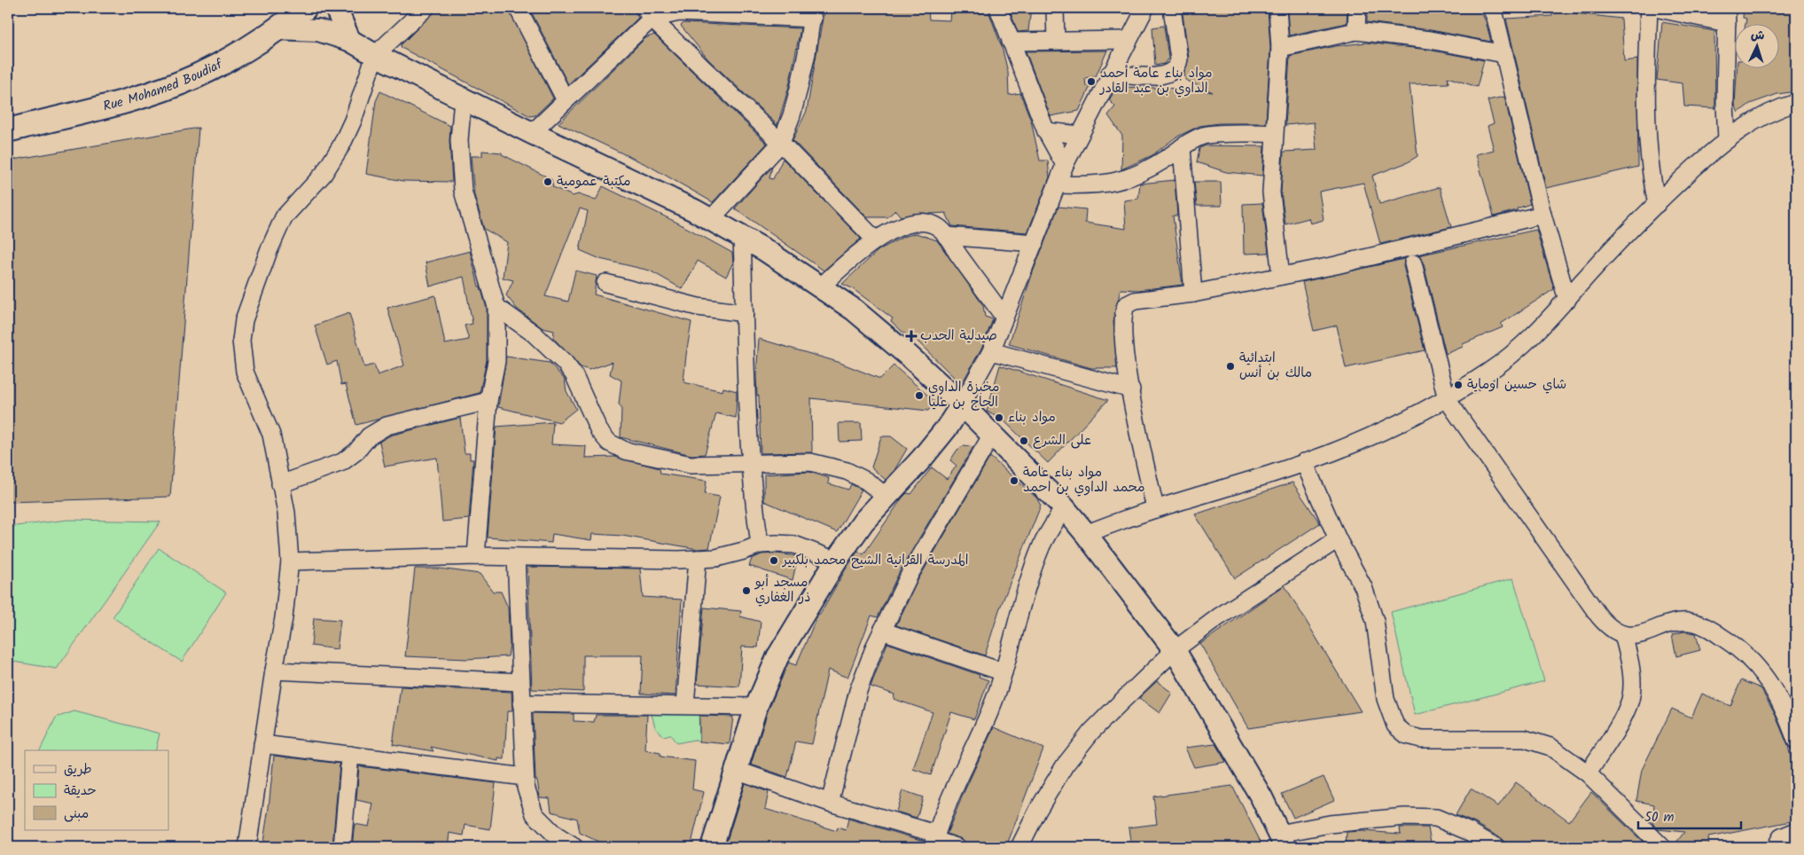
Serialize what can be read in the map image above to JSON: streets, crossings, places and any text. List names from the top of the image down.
{
  "streets": {
    "main road": ["Rue Mohamed Boudiaf"]
  },
  "places": {
    "other": [
      "مواد بناء عامة أحمد الداوي بن عبد القادر",
      "مكتبة عمومية",
      "ابتدائية مالك بن أنس",
      "شاي حسين اوماية",
      "مخبزة الداوي الحاج بن عليا",
      "مواد بناء",
      "على الشرع",
      "مواد بناء عامة محمد الداوي بن احمد",
      "المدرسة القرانية الشيح محمد بلكبير",
      "مسجد أبو ذر الغفاري"
    ],
    "health": ["صيدلية الحدب"]
  },
  "legend": ["طريق", "حديقة", "مبنى"],
  "scale_bar": "50 m",
  "north": "top"
}
